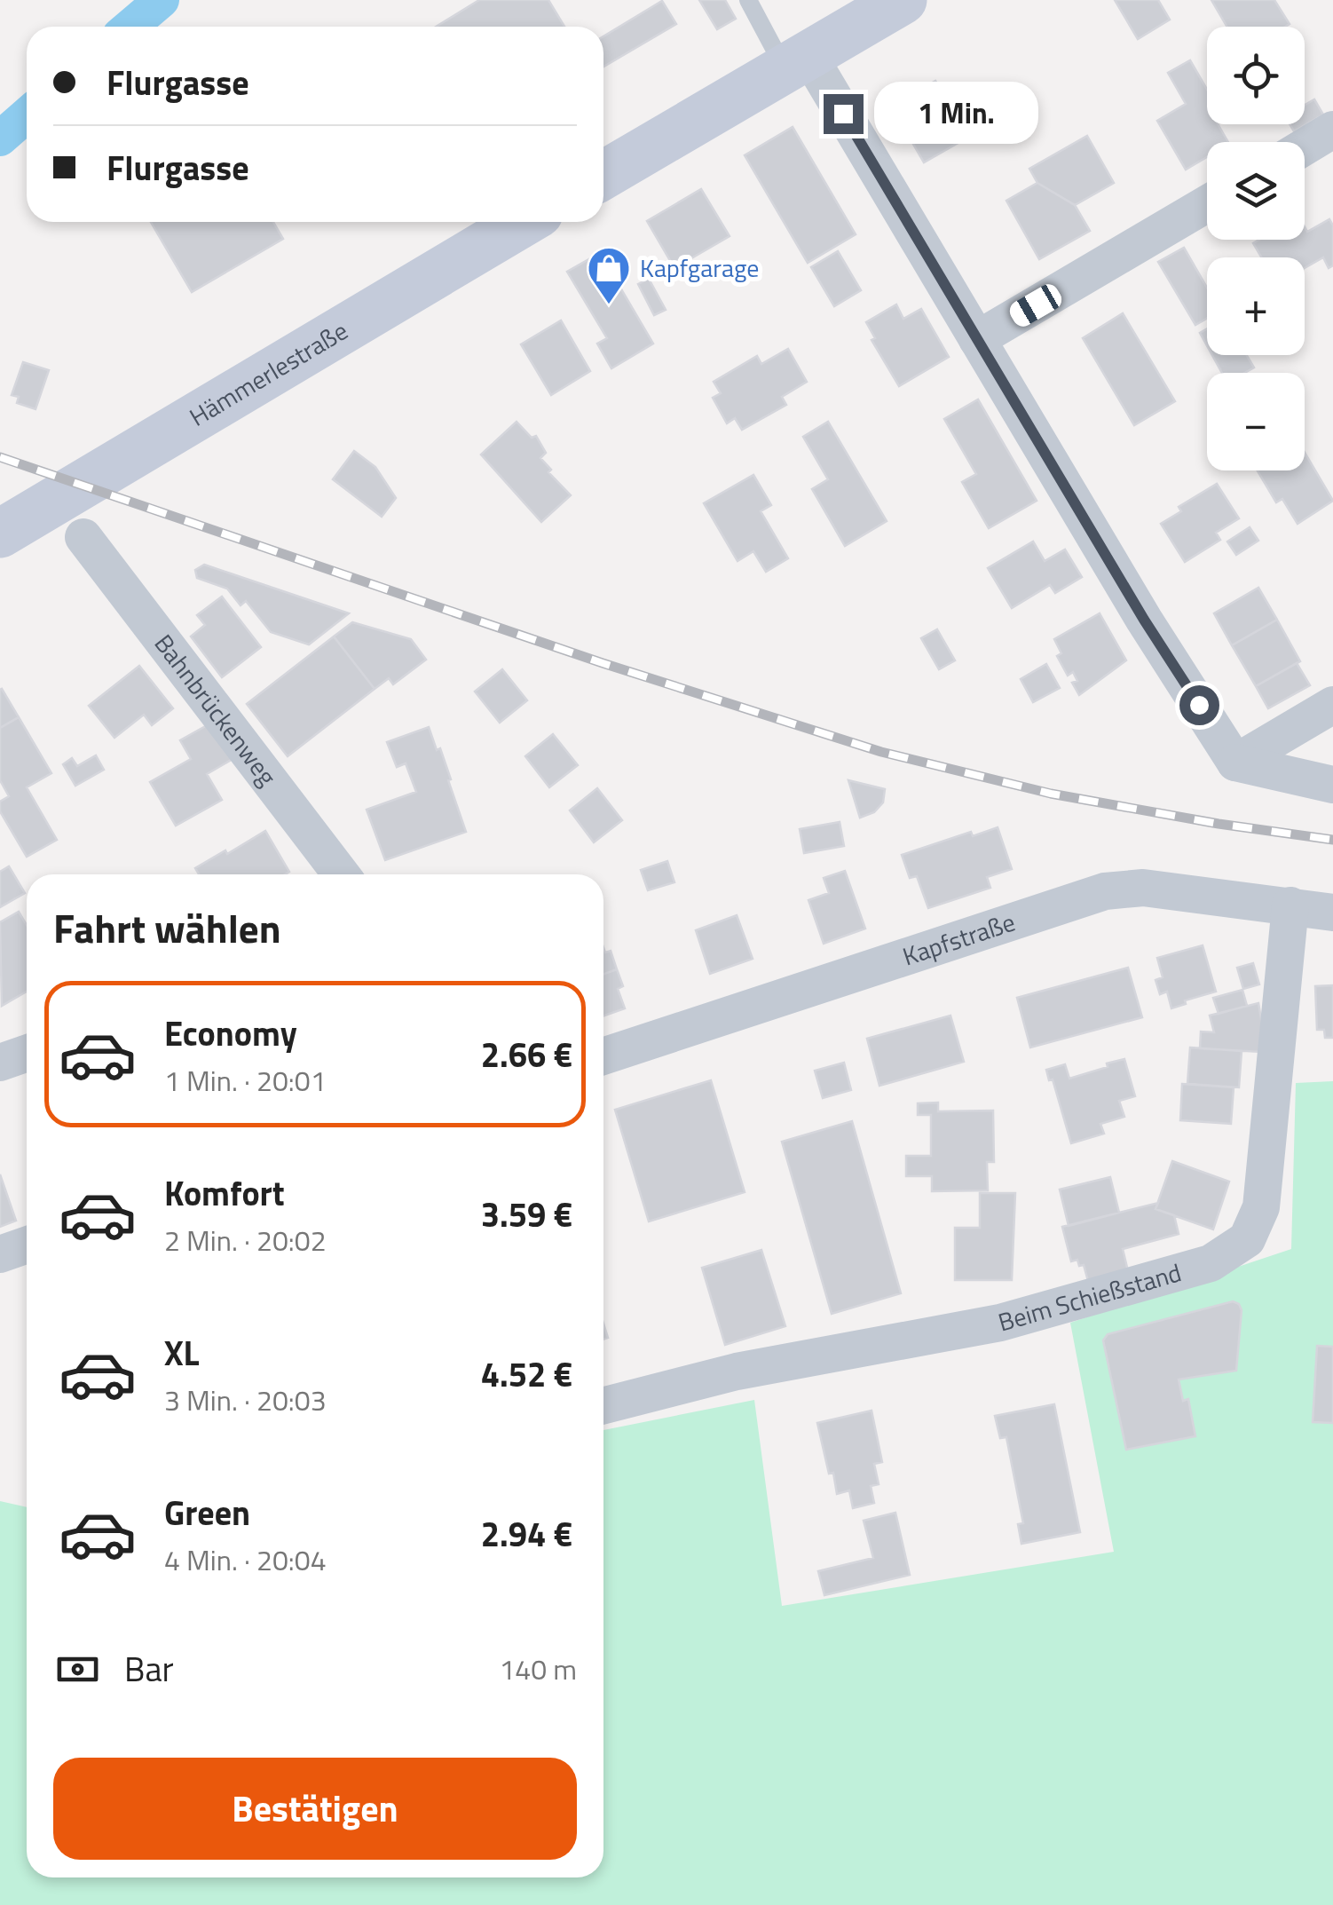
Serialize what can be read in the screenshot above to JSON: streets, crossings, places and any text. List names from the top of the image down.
{
  "streets": {
    "street": [
      "Hämmerlestraße",
      "Bahnbrückenweg",
      "Kapfstraße",
      "Beim Schießstand"
    ]
  },
  "crossings": [
    ["Kapfstraße", "Beim Schießstand"]
  ],
  "places": {
    "shop": ["Kapfgarage"]
  },
  "page": {
    "map_buttons": ["+", "−"],
    "banner": ["Flurgasse", "Flurgasse"],
    "bubble": "1 Min.",
    "heading": "Fahrt wählen",
    "list": [
      {
        "name": "Economy",
        "note": "1 Min. · 20:01",
        "value": "2.66 €"
      },
      {
        "name": "Komfort",
        "note": "2 Min. · 20:02",
        "value": "3.59 €"
      },
      {
        "name": "XL",
        "note": "3 Min. · 20:03",
        "value": "4.52 €"
      },
      {
        "name": "Green",
        "note": "4 Min. · 20:04",
        "value": "2.94 €"
      }
    ],
    "pay": ["Bar", "140 m"],
    "buttons": "Bestätigen"
  }
}
